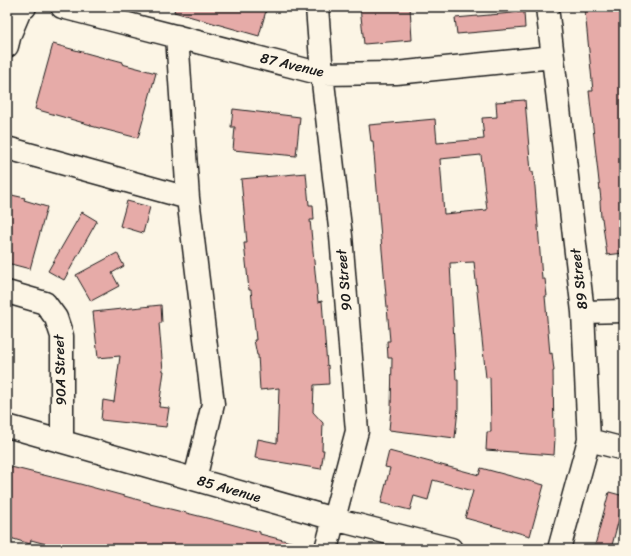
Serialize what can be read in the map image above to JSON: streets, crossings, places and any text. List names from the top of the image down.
{
  "streets": {
    "street": [
      "87 Avenue",
      "89 Street",
      "90 Street",
      "90A Street",
      "85 Avenue"
    ]
  },
  "crossings": [
    ["87 Avenue", "89 Street"],
    ["87 Avenue", "90 Street"],
    ["90 Street", "85 Avenue"],
    ["90A Street", "85 Avenue"]
  ]
}
